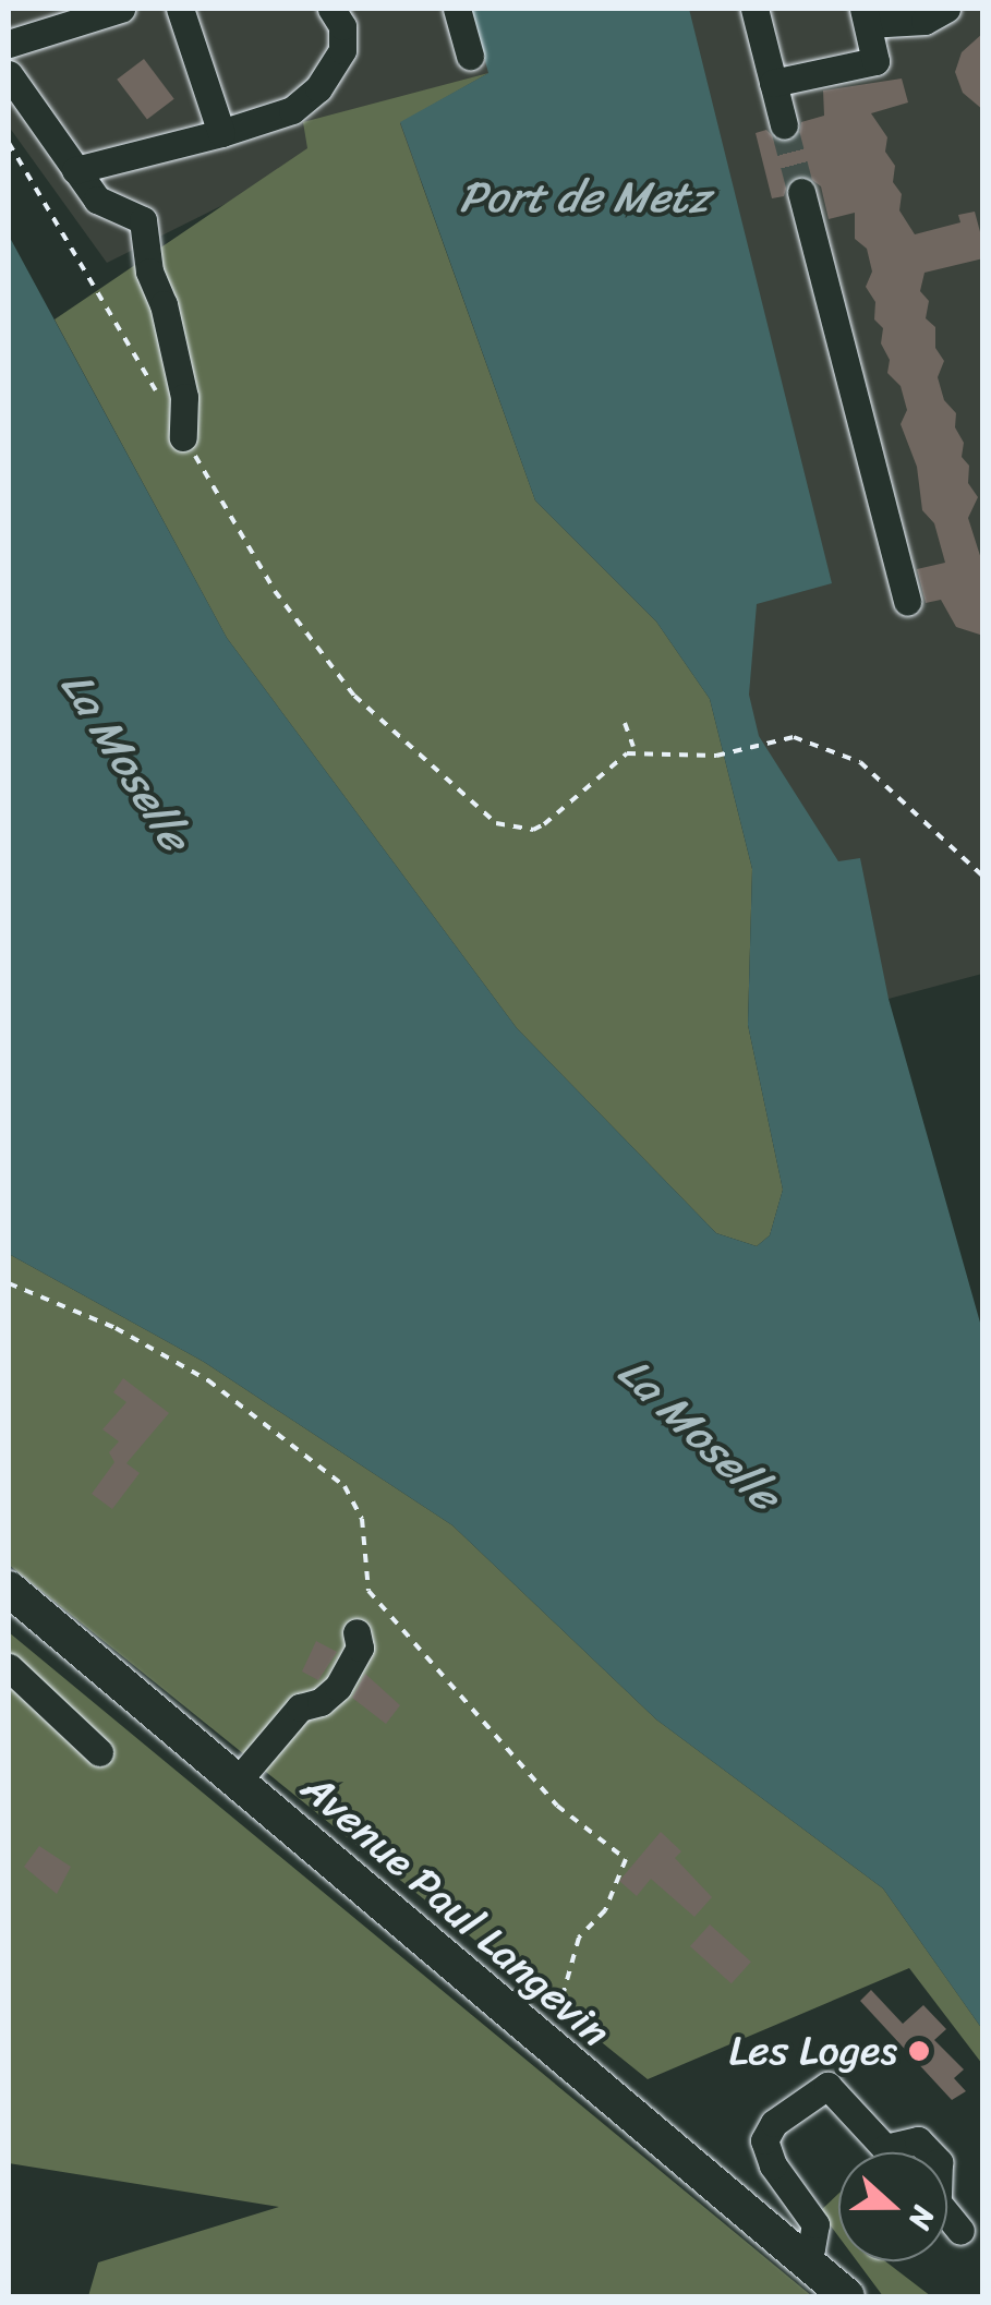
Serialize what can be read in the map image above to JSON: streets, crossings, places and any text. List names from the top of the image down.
{
  "streets": {
    "main road": ["Avenue Paul Langevin"]
  },
  "water": ["Port de Metz", "La Moselle"],
  "places": ["Les Loges"],
  "north": "right"
}
